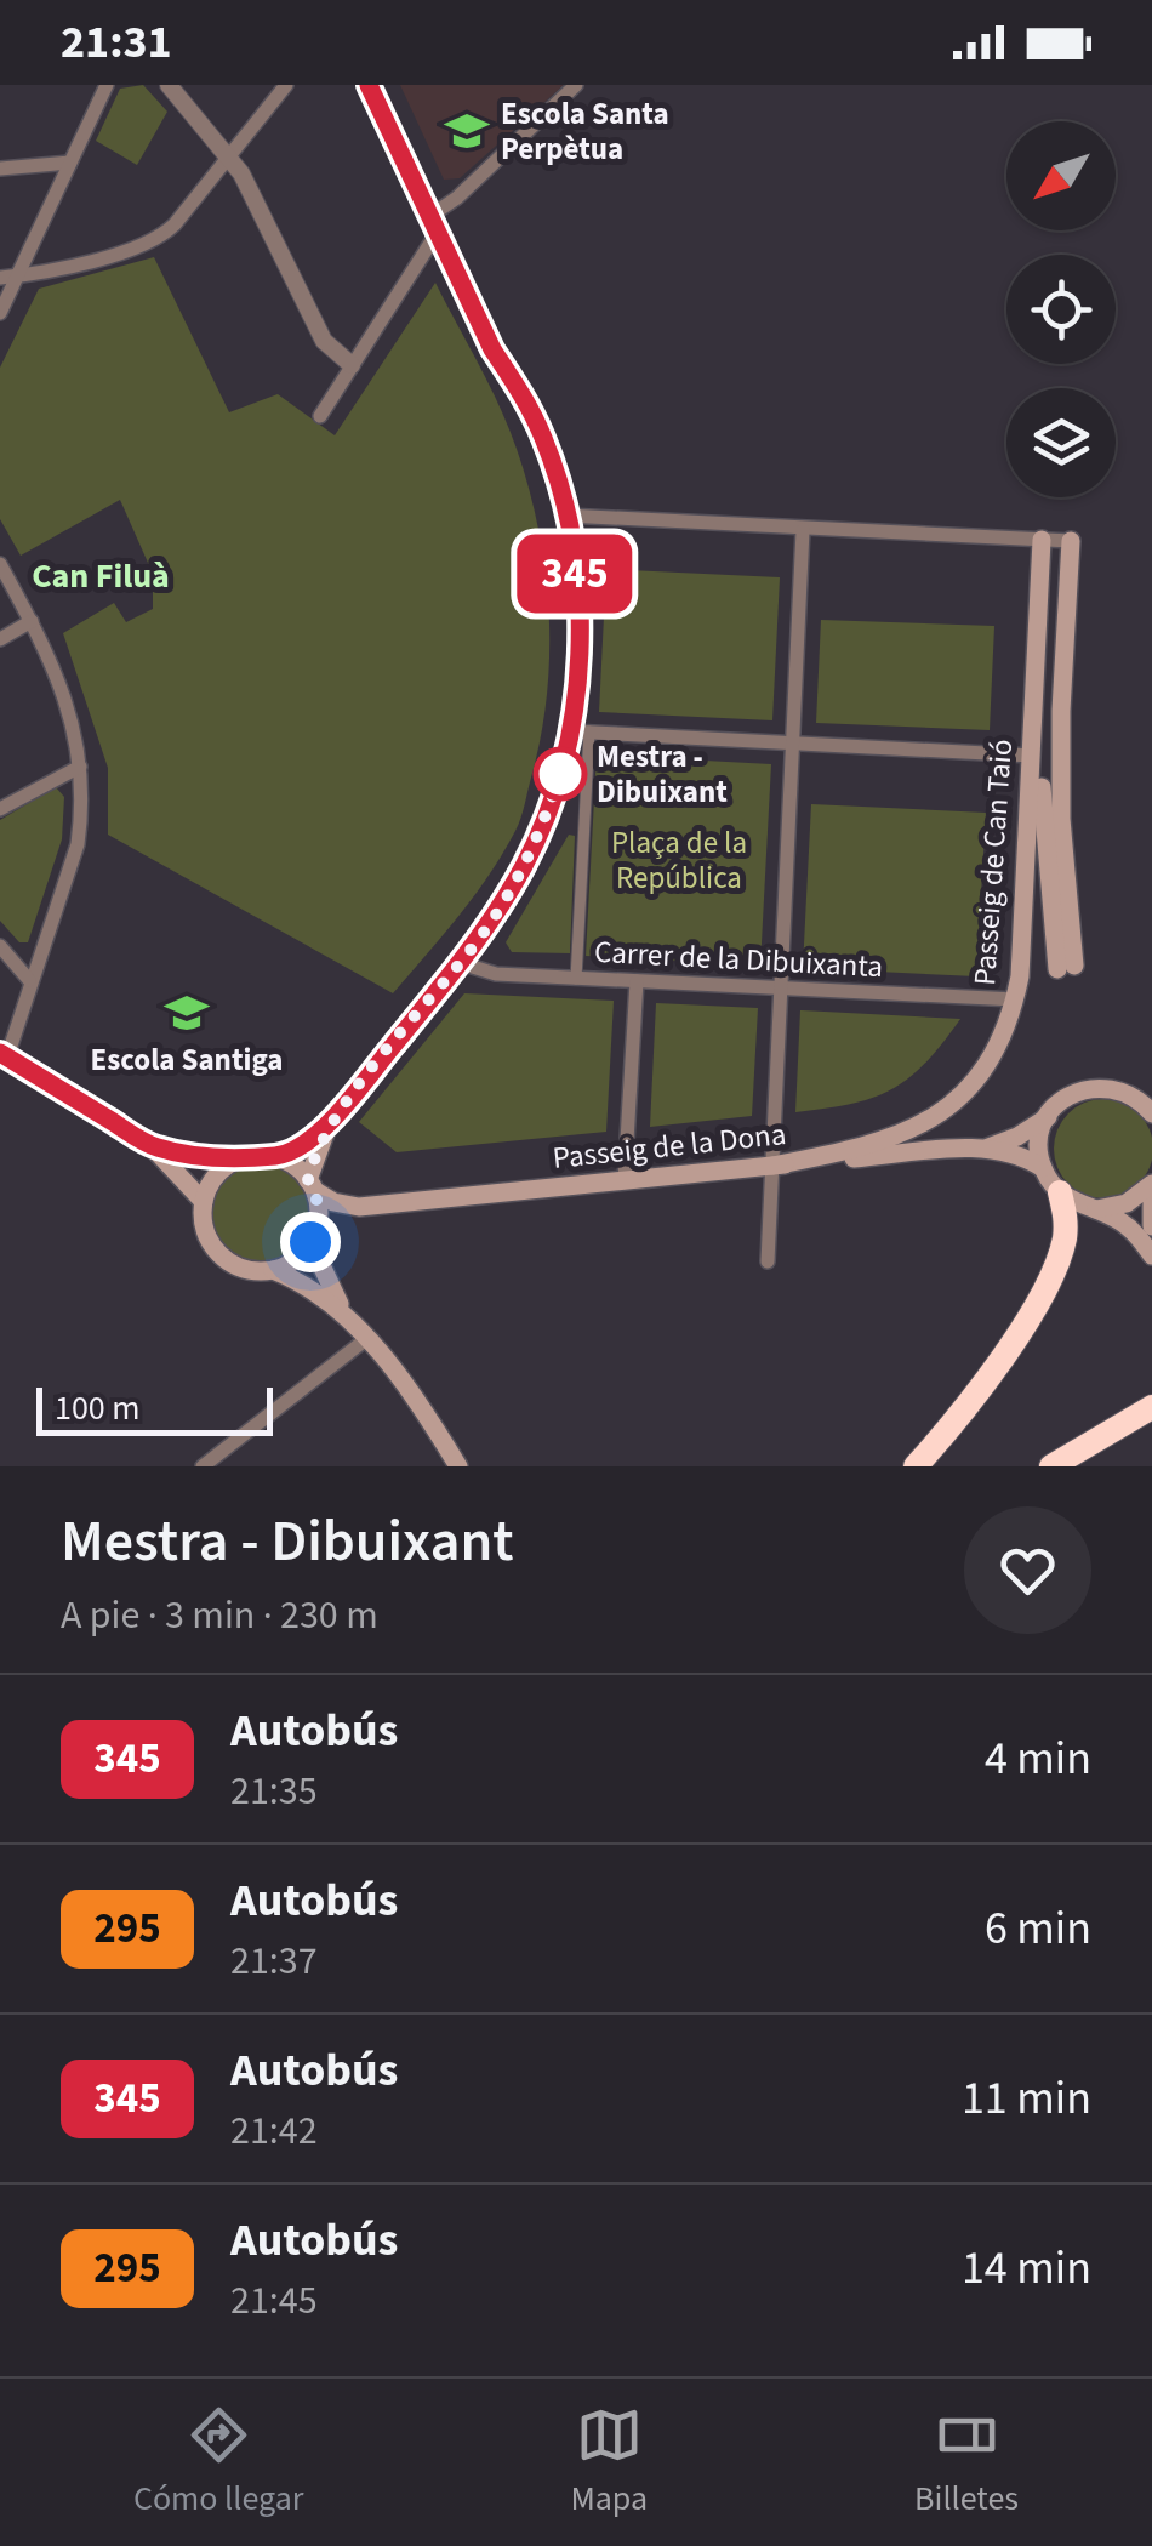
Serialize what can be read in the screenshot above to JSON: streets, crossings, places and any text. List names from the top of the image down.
{
  "streets": {
    "main road": ["Passeig de Can Taió", "Passeig de la Dona"],
    "street": ["Carrer de la Dibuixanta"]
  },
  "crossings": [
    ["Passeig de Can Taió", "Carrer de la Dibuixanta"],
    ["Passeig de Can Taió", "Passeig de la Dona"]
  ],
  "districts": ["Can Filuà"],
  "parks": ["Plaça de la República"],
  "places": {
    "school or university": ["Escola Santa Perpètua", "Escola Santiga"],
    "other": ["Mestra - Dibuixant"]
  },
  "lines": ["bus line 345"],
  "scale_bar": "100 m",
  "north": "bottom left",
  "page": {
    "status": "21:31",
    "on_map": "345",
    "scale": "100 m",
    "heading": ["Mestra - Dibuixant", "A pie · 3 min · 230 m"],
    "list": [
      {
        "mark": "345",
        "name": "Autobús",
        "note": "21:35",
        "value": "4 min"
      },
      {
        "mark": "295",
        "name": "Autobús",
        "note": "21:37",
        "value": "6 min"
      },
      {
        "mark": "345",
        "name": "Autobús",
        "note": "21:42",
        "value": "11 min"
      },
      {
        "mark": "295",
        "name": "Autobús",
        "note": "21:45",
        "value": "14 min"
      }
    ],
    "tabs": ["Cómo llegar", "Mapa", "Billetes"]
  }
}
